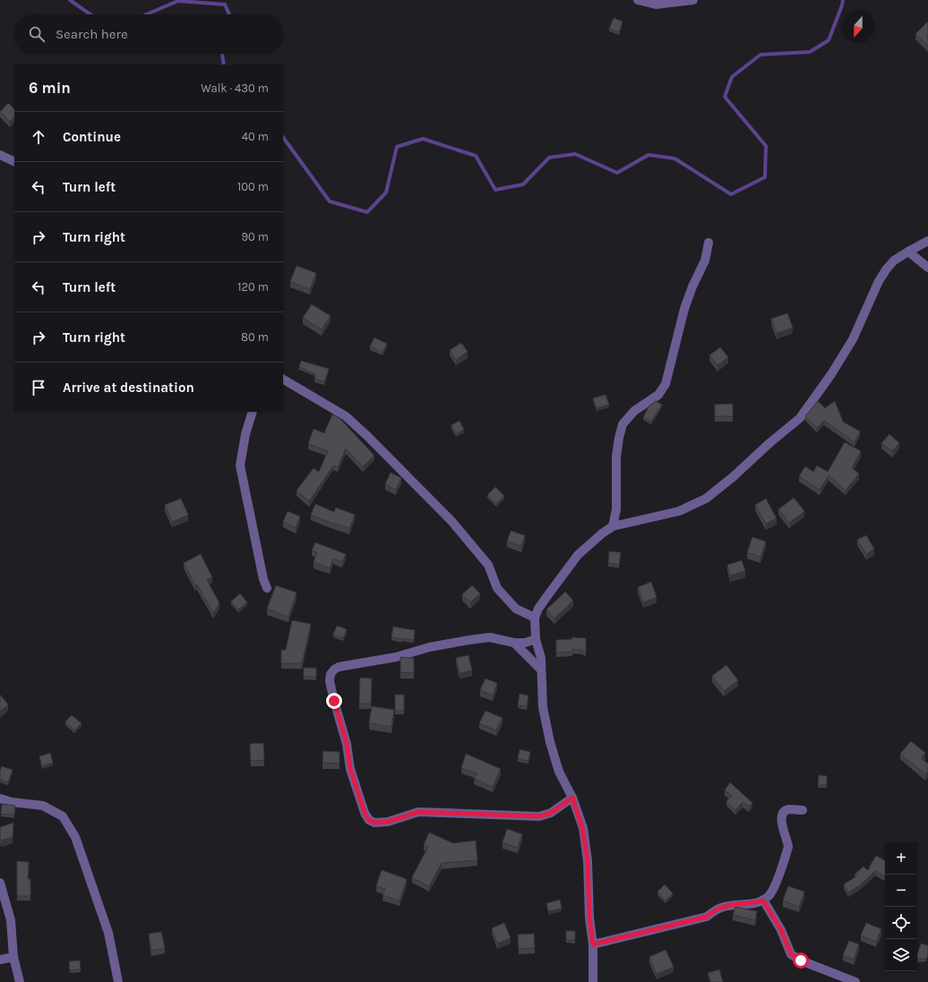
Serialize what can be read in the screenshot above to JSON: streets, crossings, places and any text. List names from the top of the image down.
{
  "north": "bottom",
  "page": {
    "search": "Search here",
    "heading": ["6 min", "Walk · 430 m"],
    "list": [
      ["Continue", "40 m"],
      ["Turn left", "100 m"],
      ["Turn right", "90 m"],
      ["Turn left", "120 m"],
      ["Turn right", "80 m"],
      "Arrive at destination"
    ],
    "map_buttons": ["+", "−"]
  }
}
